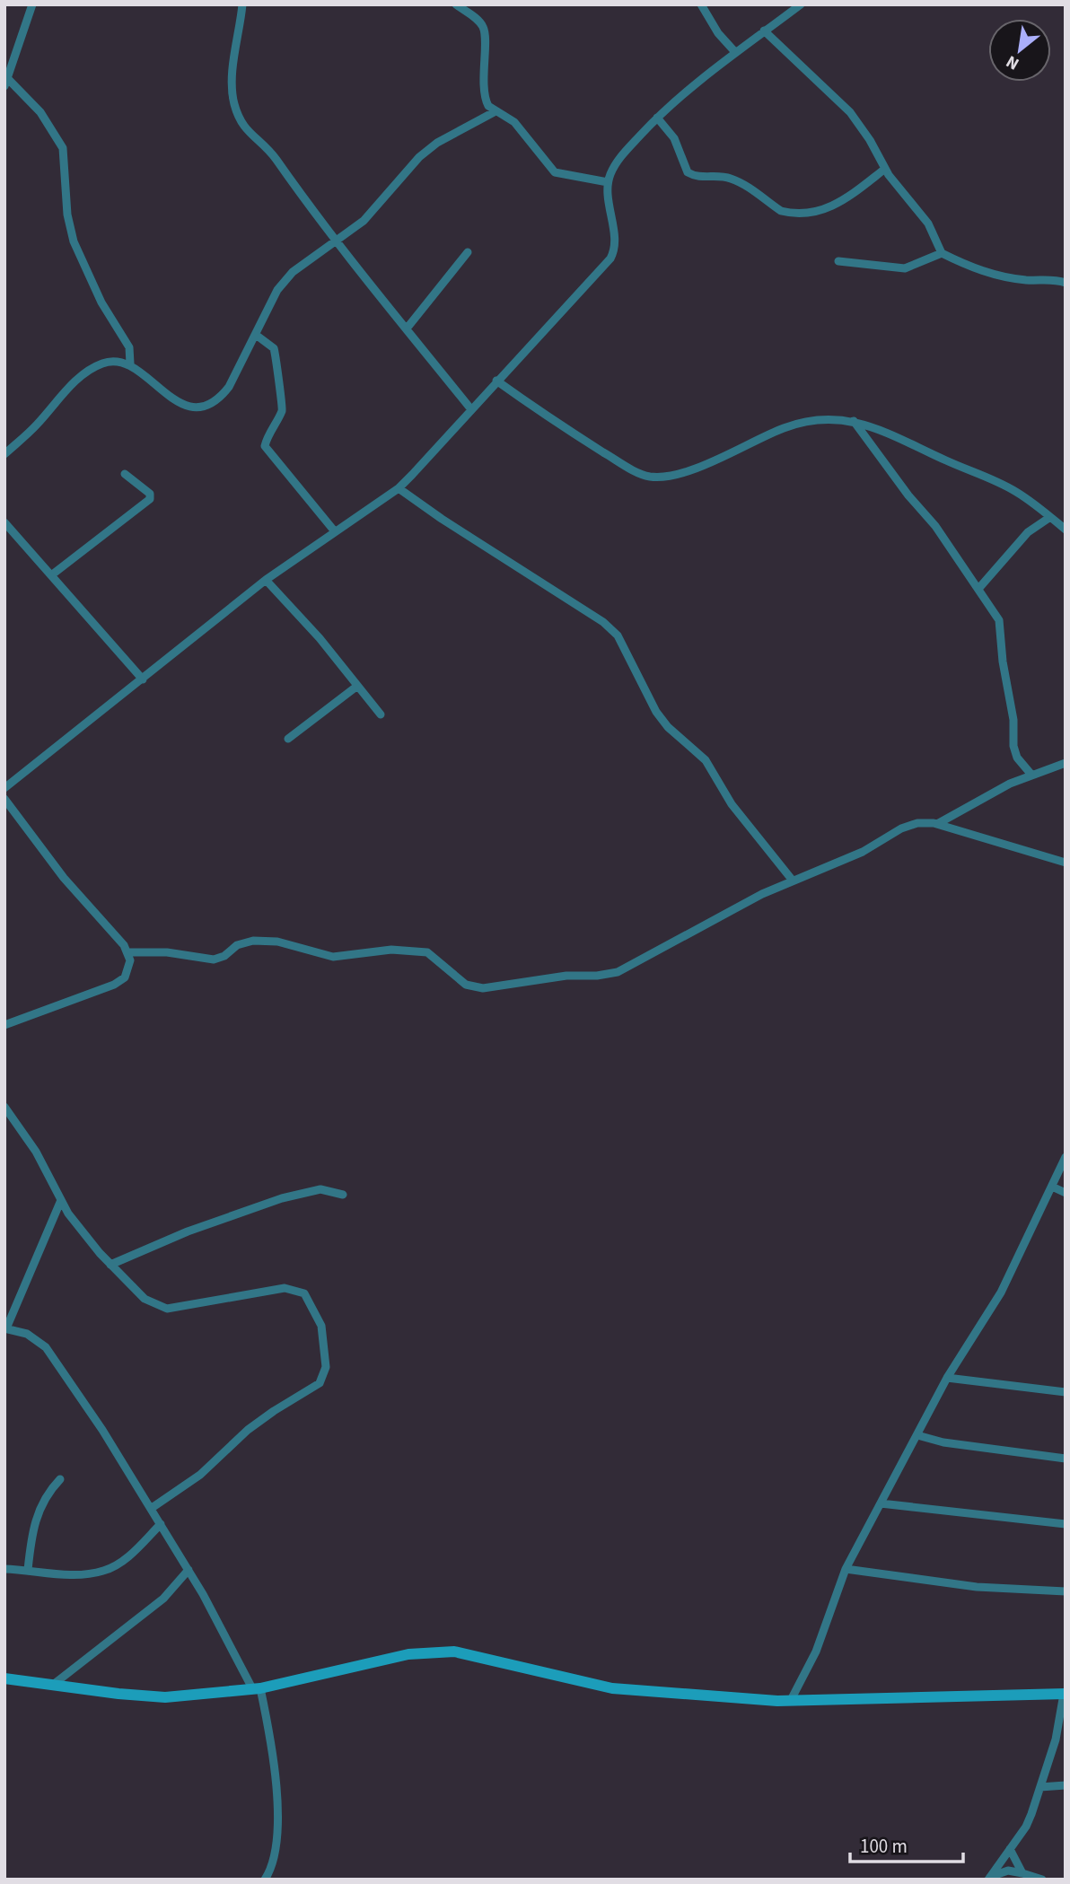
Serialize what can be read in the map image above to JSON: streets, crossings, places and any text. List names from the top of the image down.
{
  "scale_bar": "100 m",
  "north": "bottom left"
}
